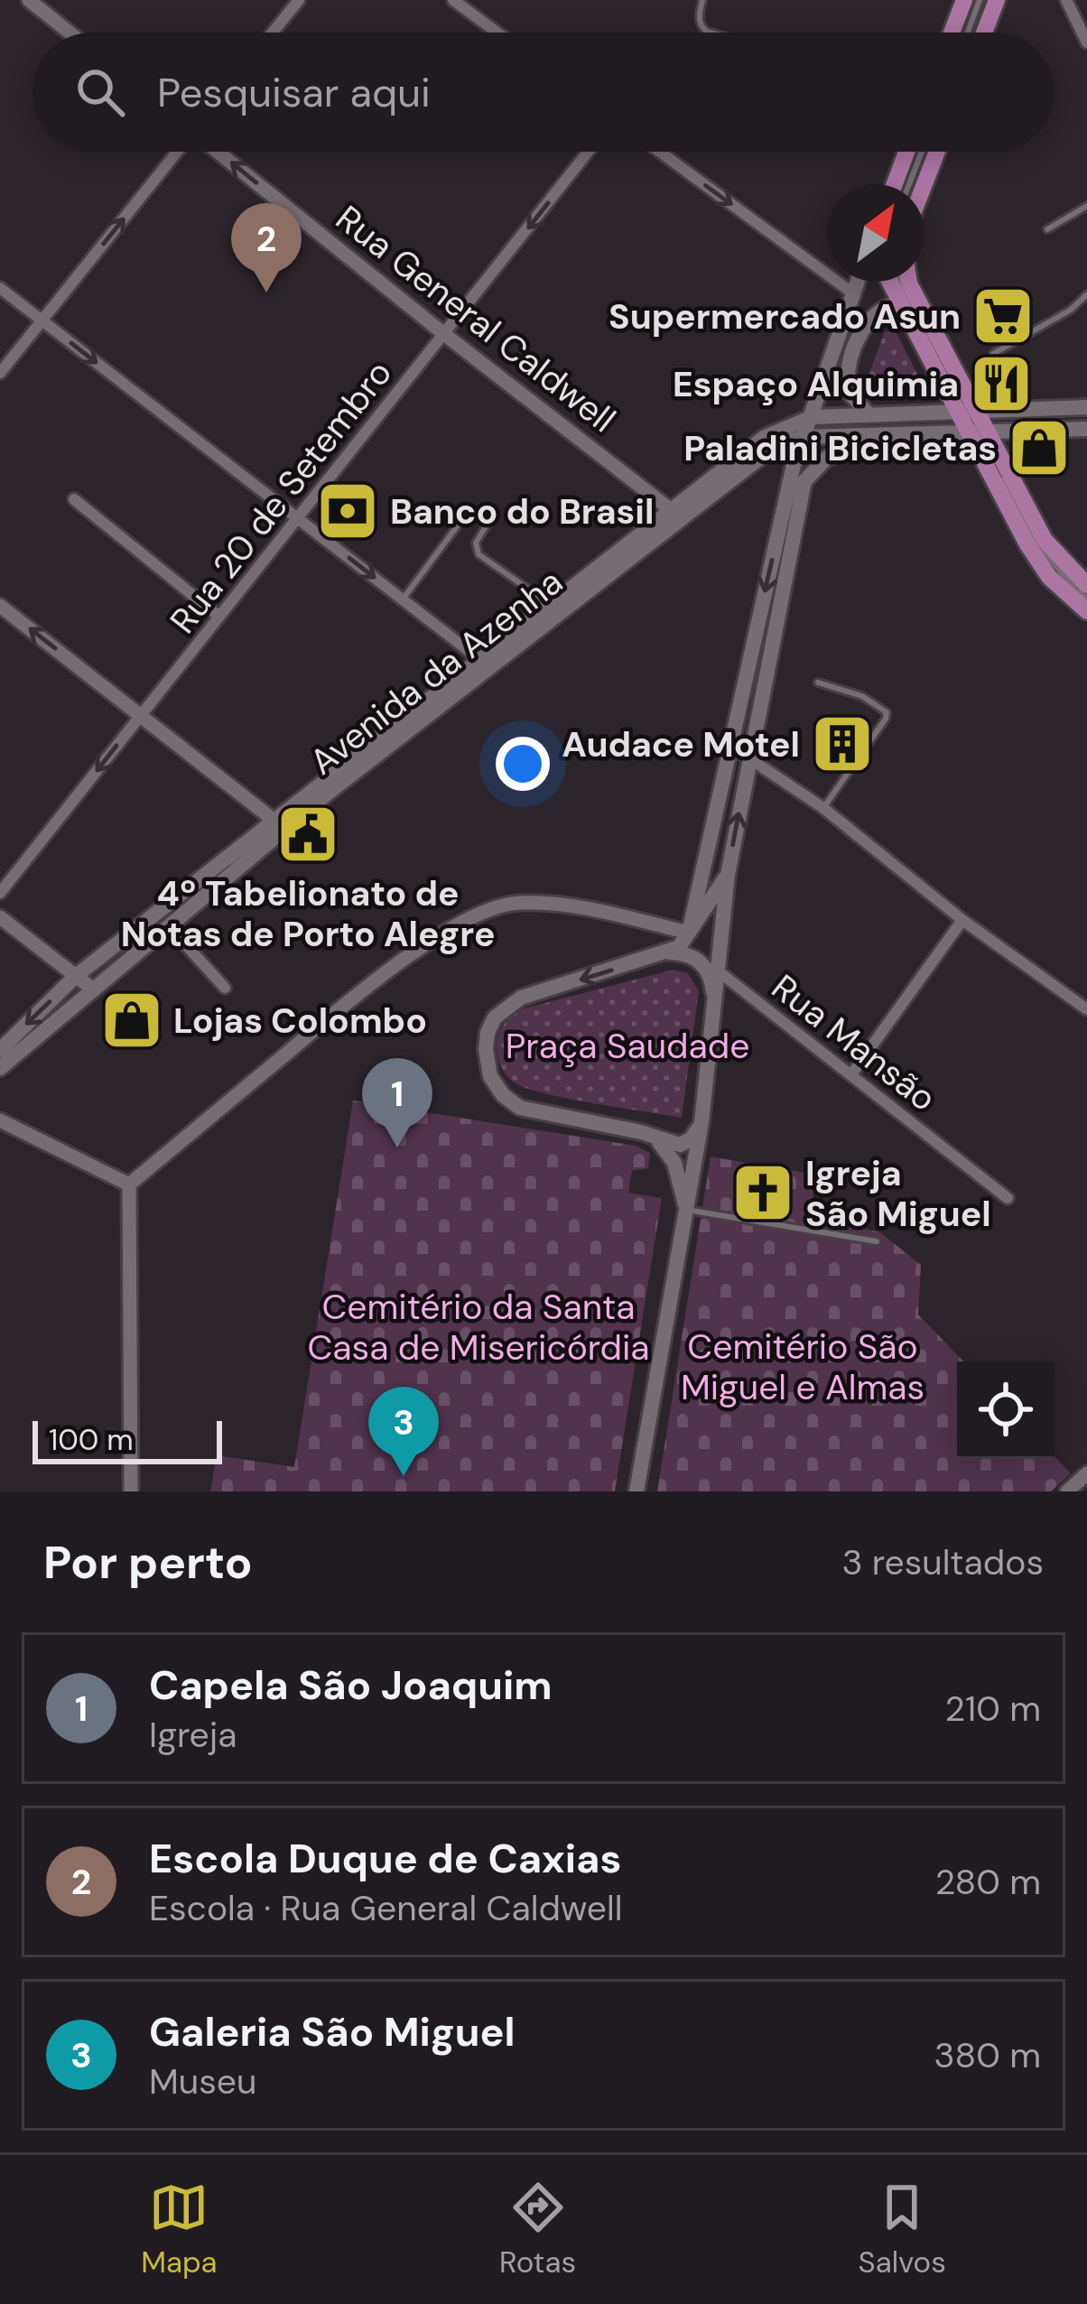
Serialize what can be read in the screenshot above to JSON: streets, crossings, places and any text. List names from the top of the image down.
{
  "streets": {
    "main road": ["Avenida da Azenha"],
    "street": ["Rua General Caldwell", "Rua 20 de Setembro", "Rua Mansão"]
  },
  "crossings": [
    ["Rua General Caldwell", "Rua 20 de Setembro"],
    ["Rua General Caldwell", "Avenida da Azenha"]
  ],
  "one_way": ["Rua General Caldwell", "Rua 20 de Setembro"],
  "parks": ["Praça Saudade", "Cemitério da Santa Casa de Misericórdia", "Cemitério São Miguel e Almas"],
  "places": {
    "supermarket": ["Supermercado Asun"],
    "restaurant": ["Espaço Alquimia"],
    "shop": ["Paladini Bicicletas", "Lojas Colombo"],
    "bank": ["Banco do Brasil"],
    "building": ["Audace Motel"],
    "public building": ["4º Tabelionato de Notas de Porto Alegre"],
    "church": ["Igreja São Miguel"]
  },
  "scale_bar": "100 m",
  "north": "top right",
  "page": {
    "search": "Pesquisar aqui",
    "pins": ["2", "1", "3"],
    "scale": "100 m",
    "heading": ["Por perto", "3 resultados"],
    "list": [
      {
        "mark": "1",
        "name": "Capela São Joaquim",
        "note": "Igreja",
        "value": "210 m"
      },
      {
        "mark": "2",
        "name": "Escola Duque de Caxias",
        "note": "Escola · Rua General Caldwell",
        "value": "280 m"
      },
      {
        "mark": "3",
        "name": "Galeria São Miguel",
        "note": "Museu",
        "value": "380 m"
      }
    ],
    "nav": ["Mapa", "Rotas", "Salvos"]
  }
}
